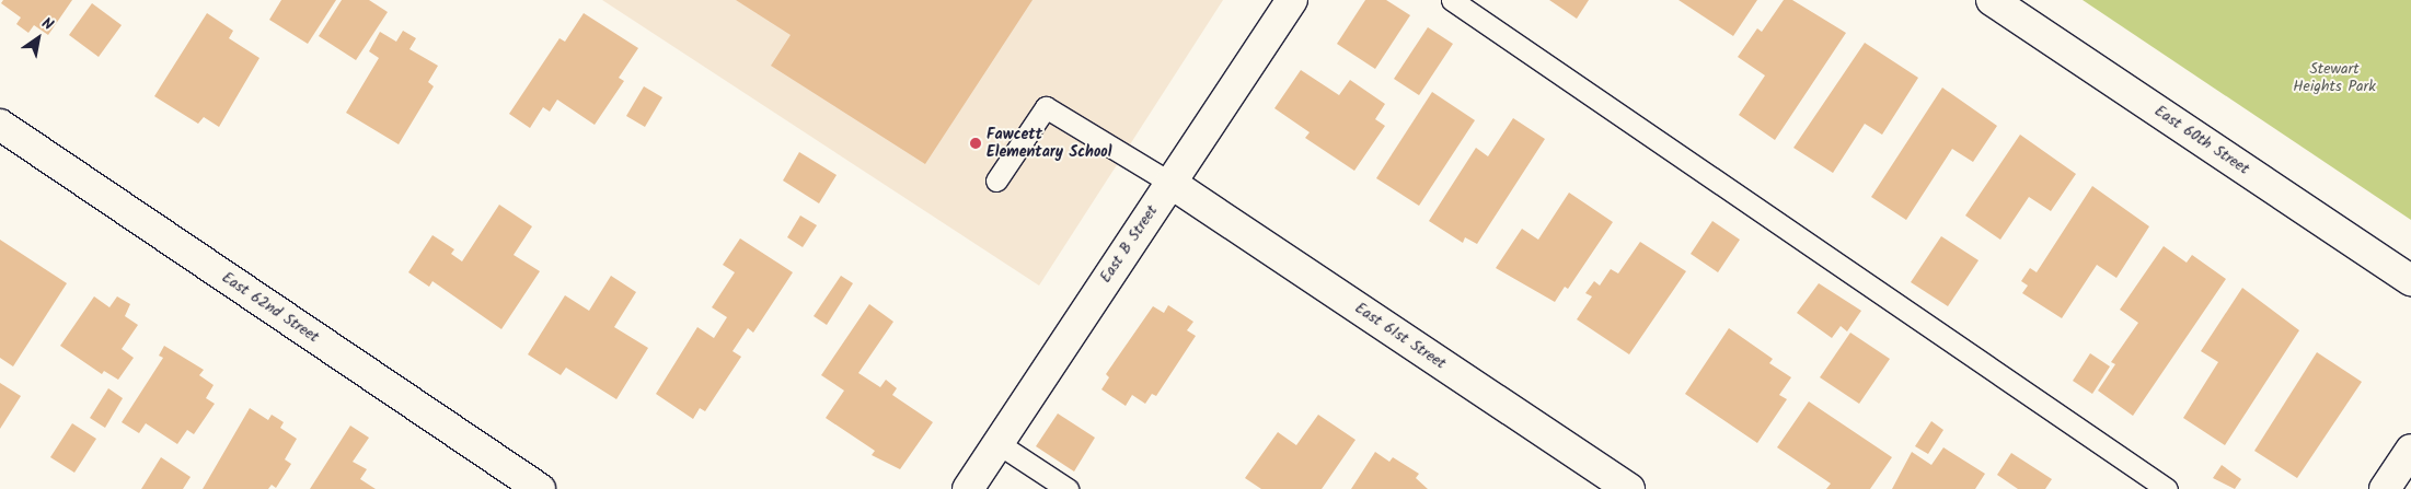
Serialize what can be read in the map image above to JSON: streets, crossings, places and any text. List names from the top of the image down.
{
  "streets": {
    "street": [
      "East 60th Street",
      "East B Street",
      "East 62nd Street",
      "East 61st Street"
    ]
  },
  "crossings": [
    ["East B Street", "East 61st Street"]
  ],
  "parks": ["Stewart Heights Park"],
  "places": ["Fawcett Elementary School"],
  "north": "top right"
}
